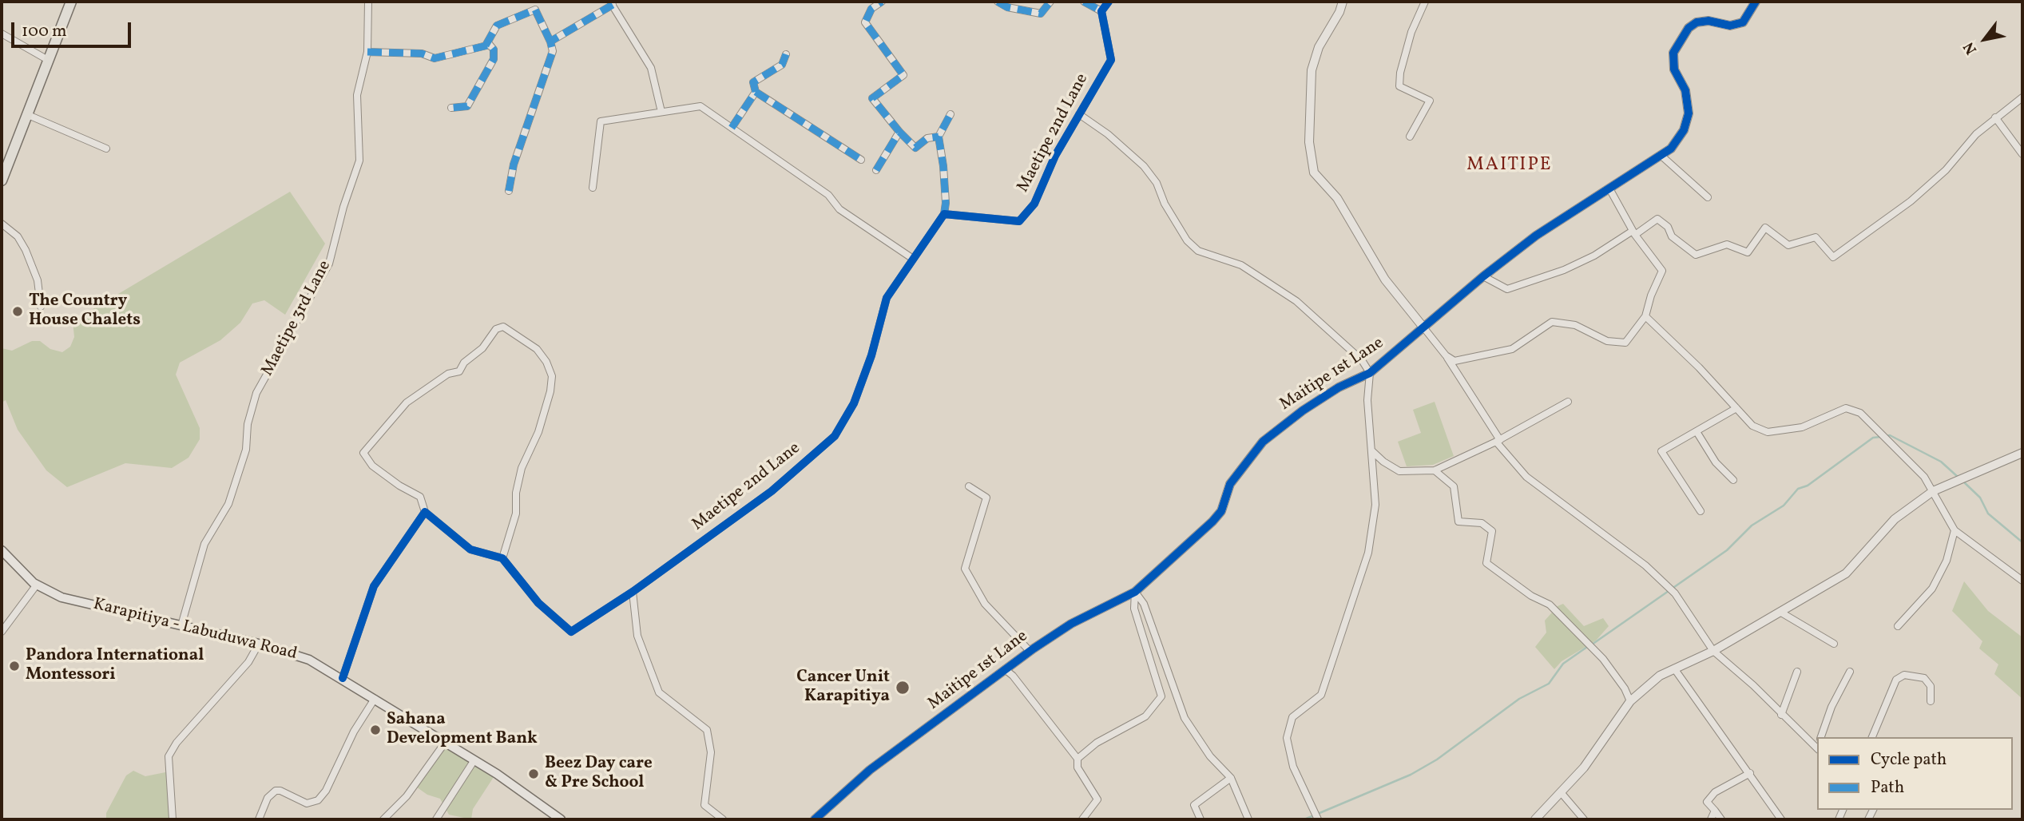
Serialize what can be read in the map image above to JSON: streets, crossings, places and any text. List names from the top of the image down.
{
  "streets": {
    "main road": ["Karapitiya - Labuduwa Road"],
    "street": ["Maetipe 2nd Lane", "Maetipe 3rd Lane", "Maitipe 1st Lane"]
  },
  "crossings": [
    ["Maetipe 3rd Lane", "Karapitiya - Labuduwa Road"]
  ],
  "districts": ["MAITIPE"],
  "places": [
    "The Country House Chalets",
    "Pandora International Montessori",
    "Cancer Unit Karapitiya",
    "Sahana Development Bank",
    "Beez Day care & Pre School"
  ],
  "legend": ["Cycle path", "Path"],
  "scale_bar": "100 m",
  "north": "bottom left"
}
